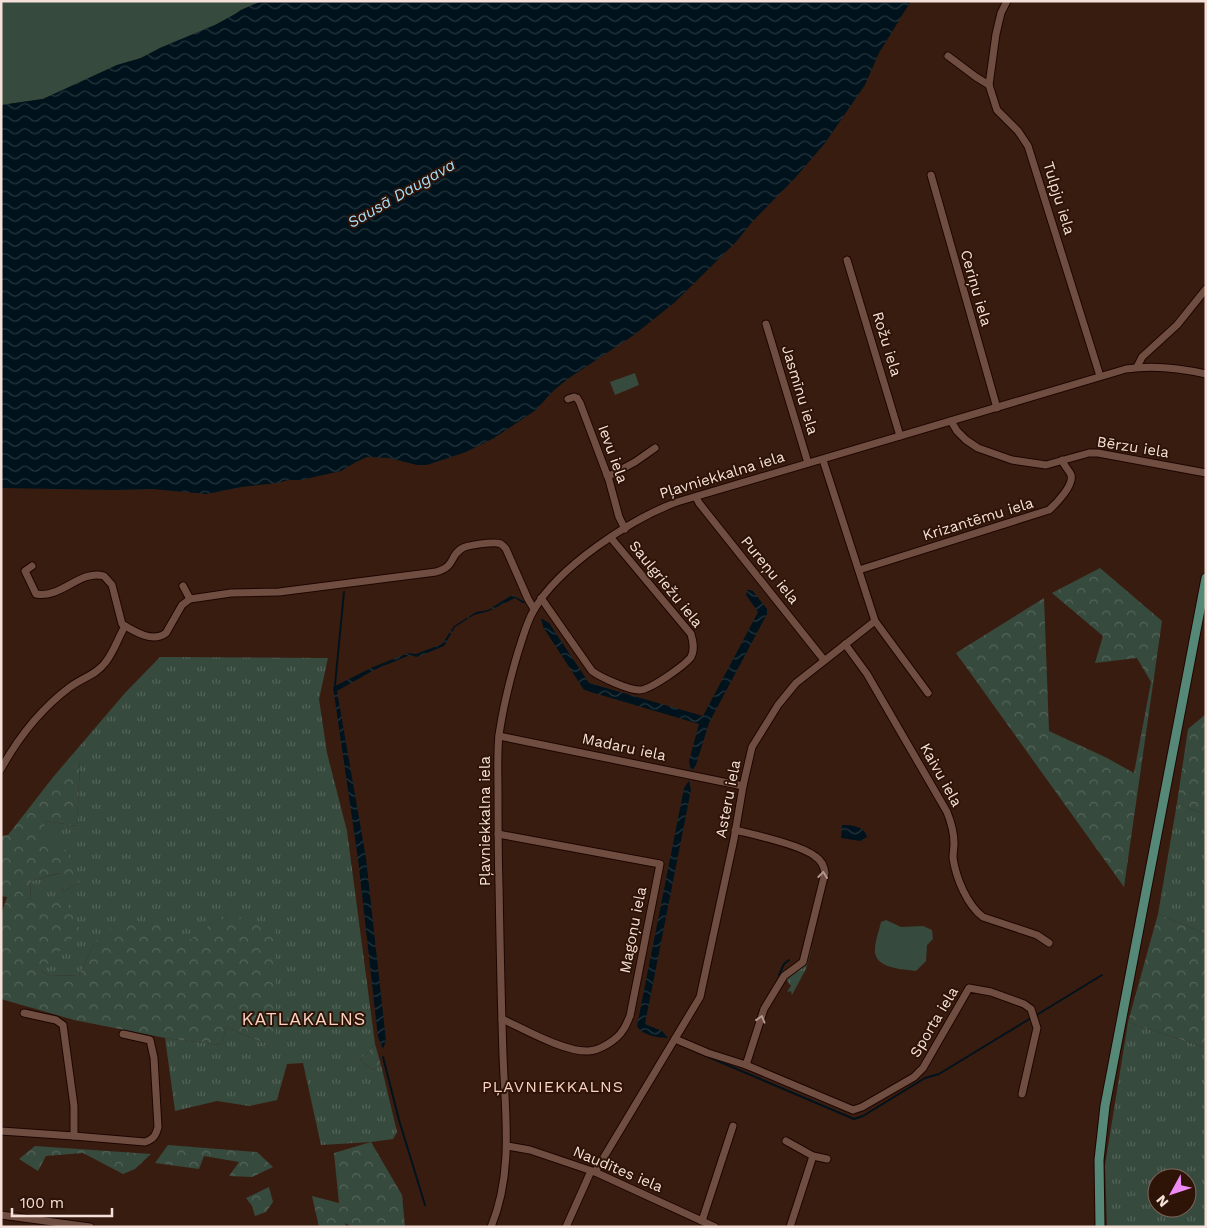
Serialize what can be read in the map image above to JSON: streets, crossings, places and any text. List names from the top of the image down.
{
  "streets": {
    "street": [
      "Tulpju iela",
      "Ceriņu iela",
      "Rožu iela",
      "Jasmīnu iela",
      "Bērzu iela",
      "Ievu iela",
      "Pļavniekkalna iela",
      "Krizantēmu iela",
      "Pureņu iela",
      "Saulgriežu iela",
      "Madaru iela",
      "Kaivu iela",
      "Asteru iela",
      "Magoņu iela",
      "Sporta iela",
      "Naudītes iela"
    ]
  },
  "crossings": [
    ["Tulpju iela", "Pļavniekkalna iela"],
    ["Ceriņu iela", "Pļavniekkalna iela"],
    ["Rožu iela", "Pļavniekkalna iela"],
    ["Jasmīnu iela", "Pļavniekkalna iela"],
    ["Bērzu iela", "Pļavniekkalna iela"],
    ["Bērzu iela", "Krizantēmu iela"],
    ["Ievu iela", "Pļavniekkalna iela"],
    ["Pļavniekkalna iela", "Pureņu iela"],
    ["Pļavniekkalna iela", "Saulgriežu iela"],
    ["Pļavniekkalna iela", "Madaru iela"],
    ["Pļavniekkalna iela", "Magoņu iela"],
    ["Pļavniekkalna iela", "Naudītes iela"],
    ["Pureņu iela", "Asteru iela"],
    ["Madaru iela", "Asteru iela"],
    ["Kaivu iela", "Asteru iela"],
    ["Asteru iela", "Sporta iela"],
    ["Asteru iela", "Naudītes iela"]
  ],
  "districts": ["KATLAKALNS", "PĻAVNIEKKALNS"],
  "water": ["Sausā Daugava"],
  "scale_bar": "100 m",
  "north": "bottom left"
}
